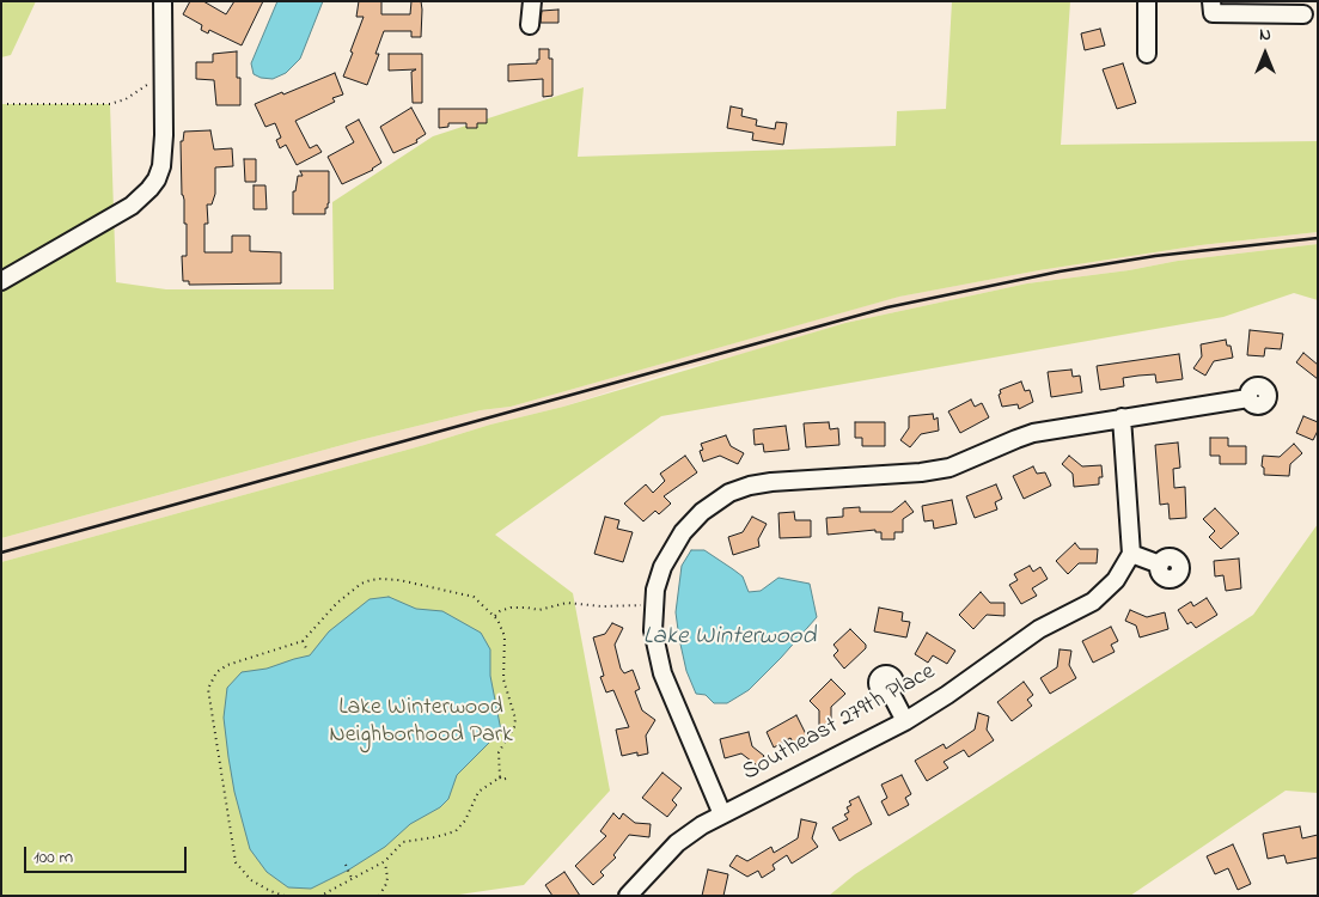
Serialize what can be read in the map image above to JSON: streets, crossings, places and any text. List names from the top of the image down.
{
  "streets": {
    "street": ["Southeast 279th Place"]
  },
  "water": ["Lake Winterwood"],
  "parks": ["Lake Winterwood Neighborhood Park"],
  "scale_bar": "100 m",
  "north": "top"
}
